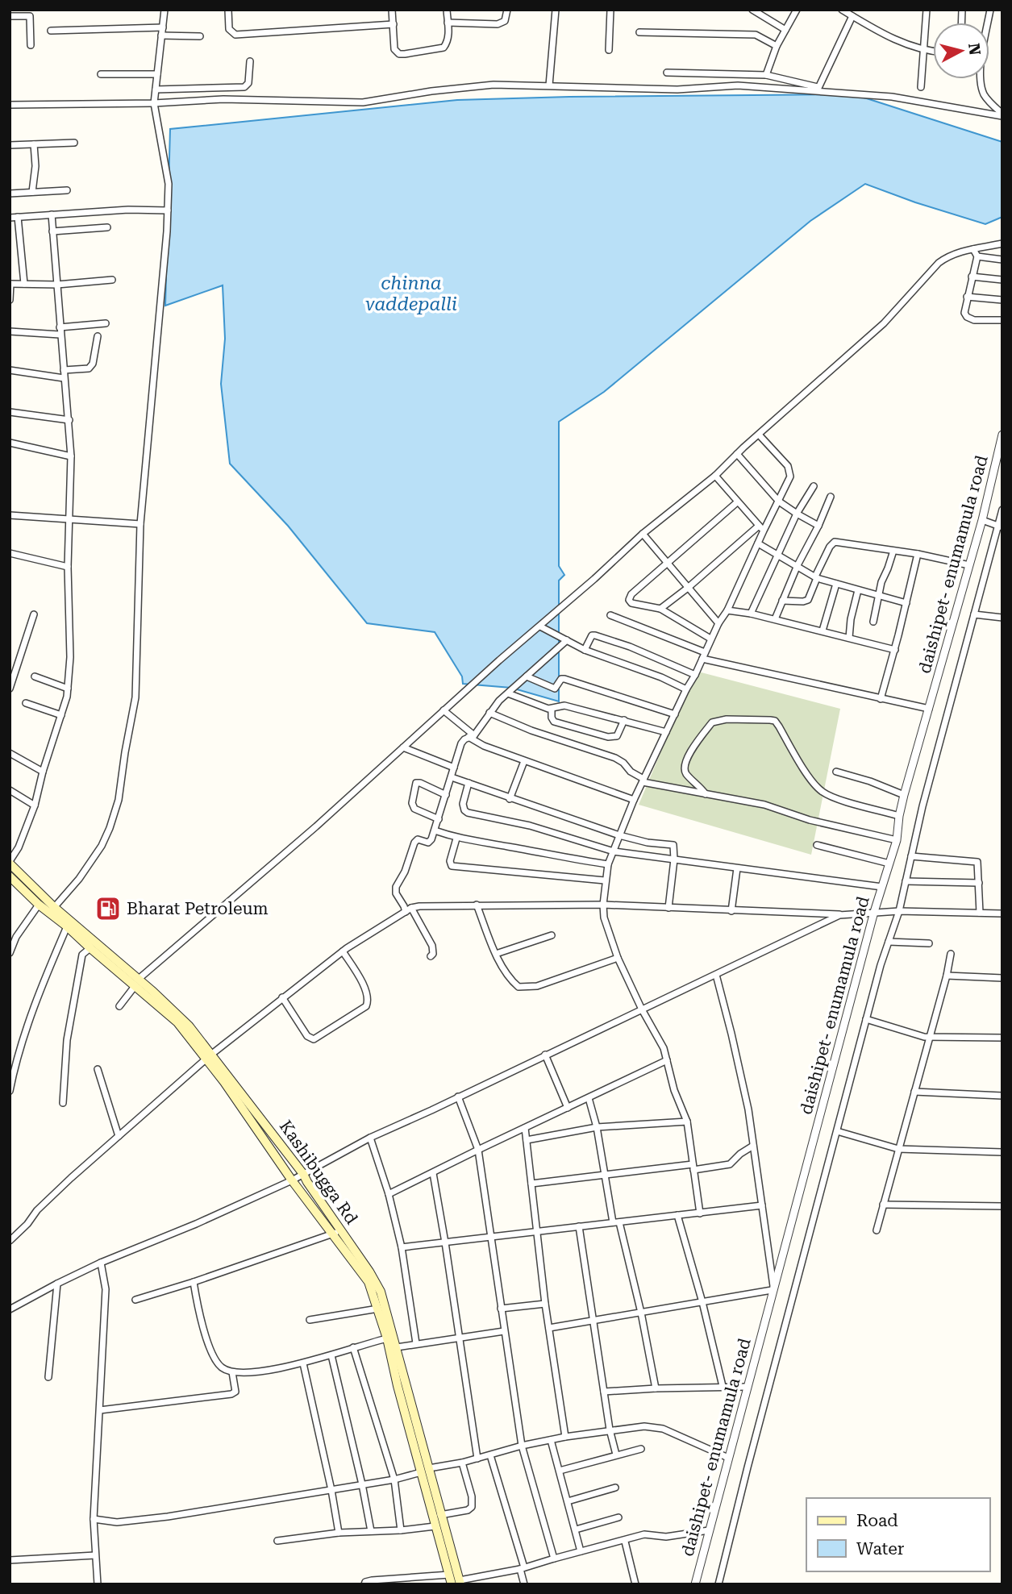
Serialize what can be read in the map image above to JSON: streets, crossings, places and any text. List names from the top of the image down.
{
  "streets": {
    "main road": ["Kashibugga Rd"],
    "street": ["daishipet- enumamula road"]
  },
  "water": ["chinna vaddepalli"],
  "places": {
    "fuel station": ["Bharat Petroleum"]
  },
  "legend": ["Road", "Water"],
  "north": "right"
}
